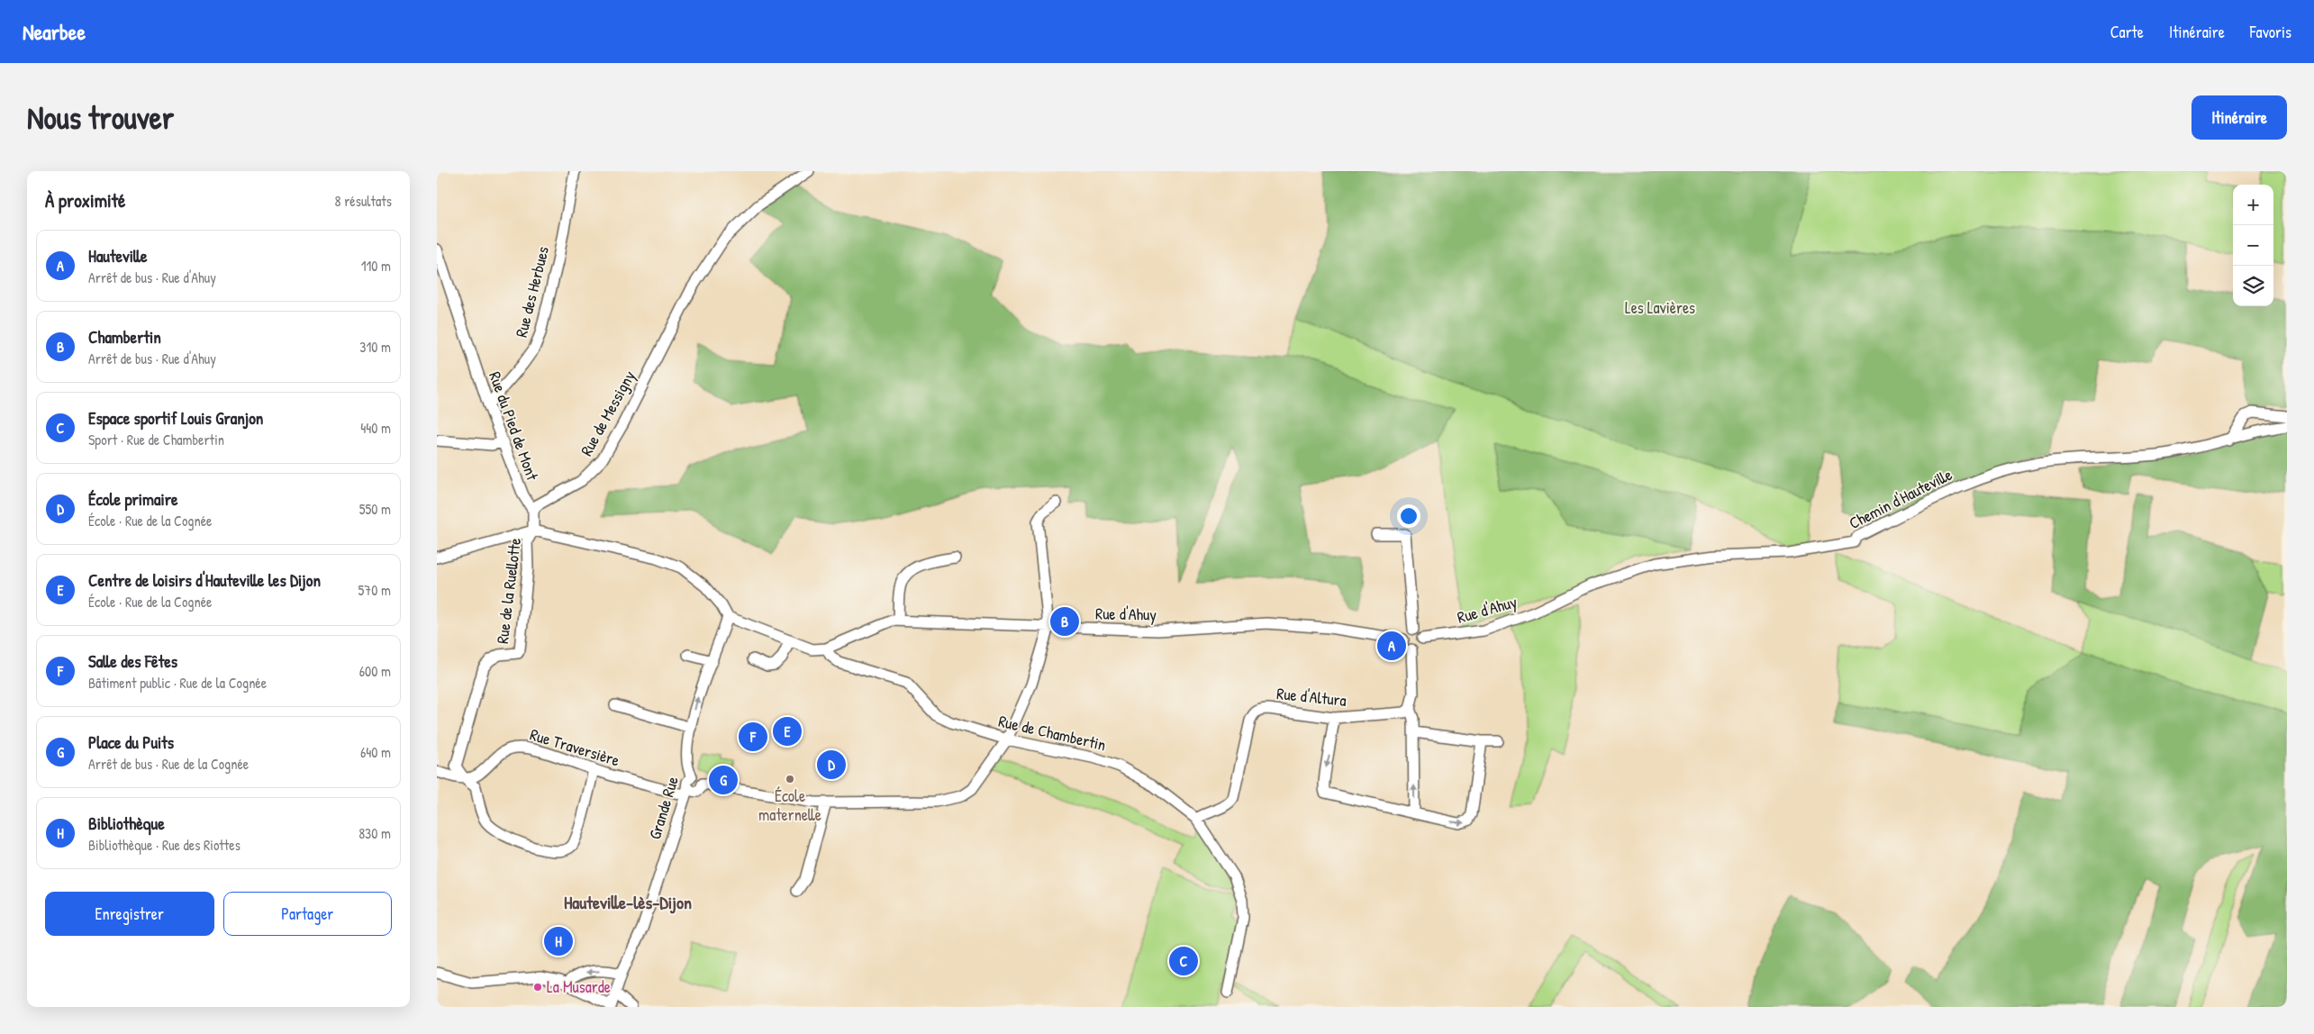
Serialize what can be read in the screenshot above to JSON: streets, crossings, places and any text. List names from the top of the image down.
{
  "streets": {
    "street": [
      "Rue des Herbues",
      "Rue de Messigny",
      "Rue du Pied de Mont",
      "Chemin d'Hauteville",
      "Rue de la Ruellotte",
      "Rue d'Ahuy",
      "Rue d'Altura",
      "Rue de Chambertin",
      "Rue Traversière",
      "Grande Rue"
    ]
  },
  "crossings": [
    ["Rue des Herbues", "Rue du Pied de Mont"],
    ["Rue de Messigny", "Rue du Pied de Mont"],
    ["Chemin d'Hauteville", "Rue d'Ahuy"],
    ["Rue de la Ruellotte", "Rue Traversière"],
    ["Rue d'Ahuy", "Rue de Chambertin"],
    ["Rue d'Altura", "Rue de Chambertin"],
    ["Rue Traversière", "Grande Rue"]
  ],
  "districts": ["Hauteville-lès-Dijon"],
  "parks": ["Les Lavières"],
  "places": ["École maternelle", "La Musarde"],
  "page": {
    "header": "Nearbee",
    "nav": ["Carte", "Itinéraire", "Favoris"],
    "buttons": [
      "Itinéraire",
      ["Enregistrer", "Partager"]
    ],
    "title": "Nous trouver",
    "heading": ["À proximité", "8 résultats"],
    "map_buttons": ["+", "−"],
    "list": [
      {
        "mark": "A",
        "name": "Hauteville",
        "note": "Arrêt de bus · Rue d'Ahuy",
        "value": "110 m"
      },
      {
        "mark": "B",
        "name": "Chambertin",
        "note": "Arrêt de bus · Rue d'Ahuy",
        "value": "310 m"
      },
      {
        "mark": "C",
        "name": "Espace sportif Louis Granjon",
        "note": "Sport · Rue de Chambertin",
        "value": "440 m"
      },
      {
        "mark": "D",
        "name": "École primaire",
        "note": "École · Rue de la Cognée",
        "value": "550 m"
      },
      {
        "mark": "E",
        "name": "Centre de loisirs d'Hauteville les Dijon",
        "note": "École · Rue de la Cognée",
        "value": "570 m"
      },
      {
        "mark": "F",
        "name": "Salle des Fêtes",
        "note": "Bâtiment public · Rue de la Cognée",
        "value": "600 m"
      },
      {
        "mark": "G",
        "name": "Place du Puits",
        "note": "Arrêt de bus · Rue de la Cognée",
        "value": "640 m"
      },
      {
        "mark": "H",
        "name": "Bibliothèque",
        "note": "Bibliothèque · Rue des Riottes",
        "value": "830 m"
      }
    ],
    "pins": [
      "B",
      "A",
      "E",
      "F",
      "D",
      "G",
      "H",
      "C"
    ]
  }
}
